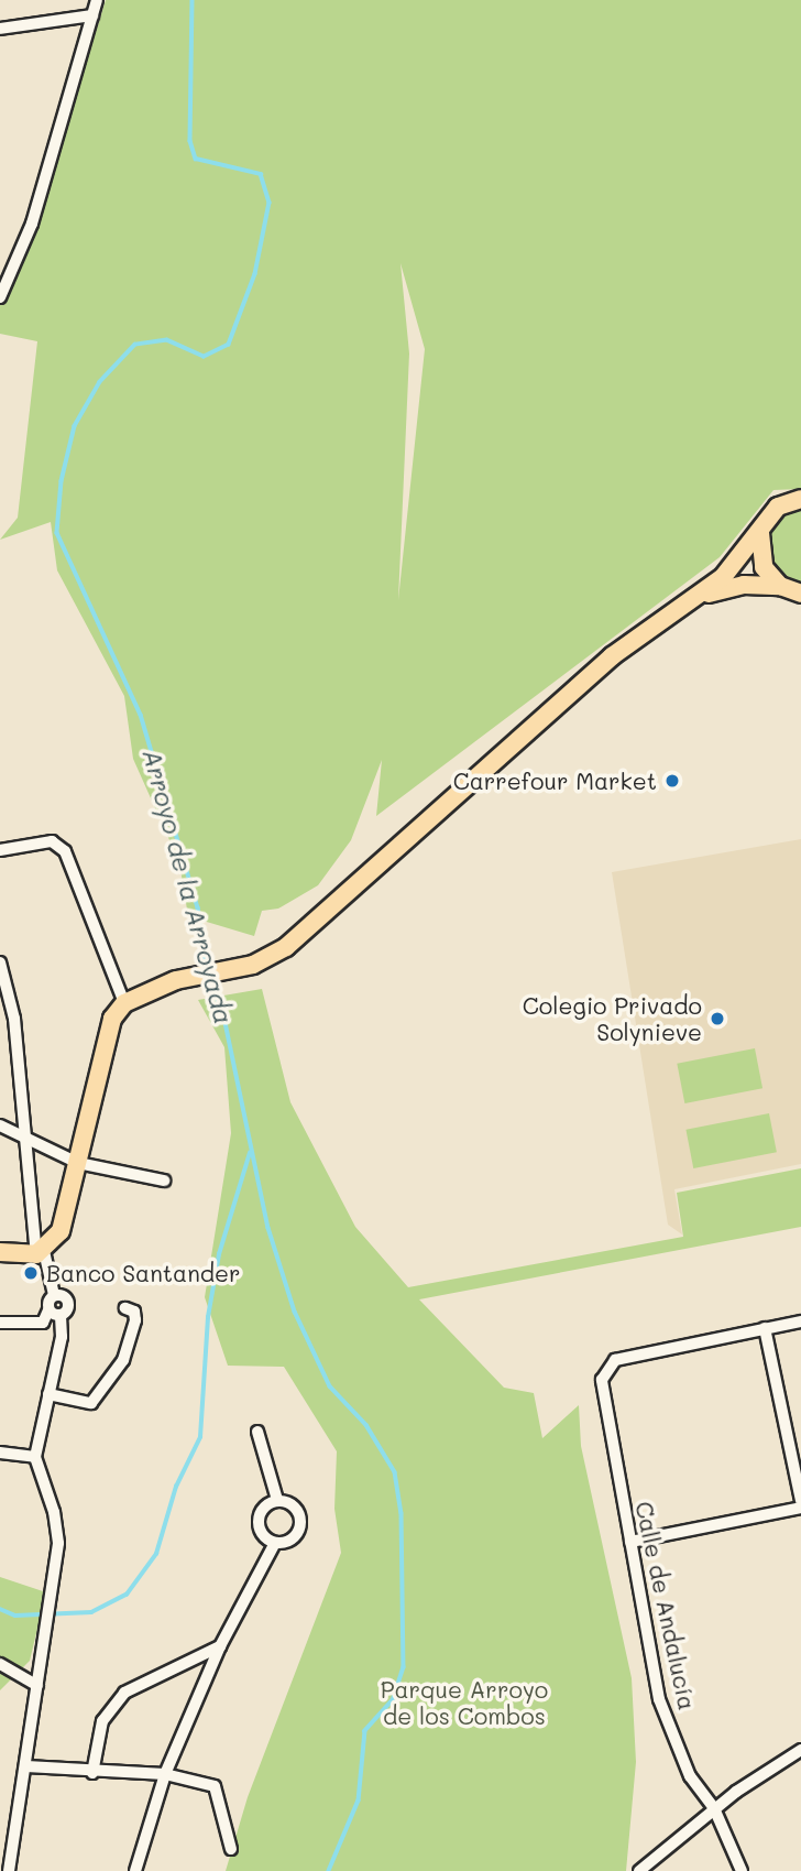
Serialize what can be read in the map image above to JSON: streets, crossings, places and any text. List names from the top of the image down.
{
  "streets": {
    "street": ["Calle de Andalucía"]
  },
  "water": ["Arroyo de la Arroyada"],
  "parks": ["Parque Arroyo de los Combos"],
  "places": ["Carrefour Market", "Colegio Privado Solynieve", "Banco Santander"]
}
